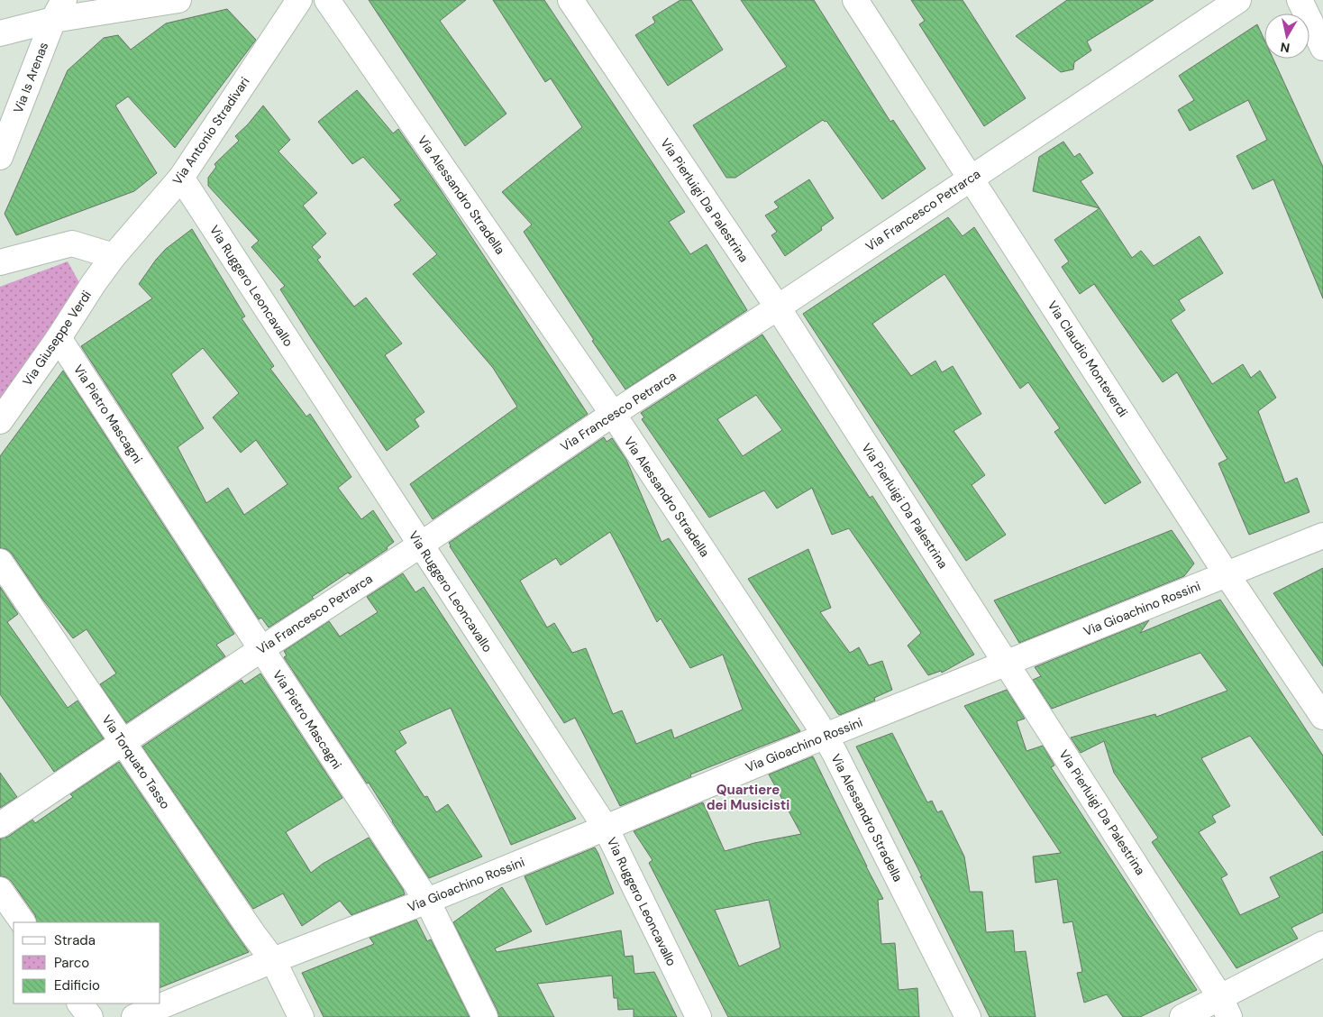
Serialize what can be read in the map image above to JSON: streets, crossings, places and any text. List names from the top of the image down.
{
  "streets": {
    "street": [
      "Via Is Arenas",
      "Via Antonio Stradivari",
      "Via Alessandro Stradella",
      "Via Pierluigi Da Palestrina",
      "Via Francesco Petrarca",
      "Via Ruggero Leoncavallo",
      "Via Giuseppe Verdi",
      "Via Claudio Monteverdi",
      "Via Pietro Mascagni",
      "Via Gioachino Rossini",
      "Via Torquato Tasso"
    ]
  },
  "crossings": [
    ["Via Antonio Stradivari", "Via Ruggero Leoncavallo"],
    ["Via Antonio Stradivari", "Via Giuseppe Verdi"],
    ["Via Alessandro Stradella", "Via Francesco Petrarca"],
    ["Via Alessandro Stradella", "Via Gioachino Rossini"],
    ["Via Pierluigi Da Palestrina", "Via Francesco Petrarca"],
    ["Via Pierluigi Da Palestrina", "Via Gioachino Rossini"],
    ["Via Francesco Petrarca", "Via Ruggero Leoncavallo"],
    ["Via Francesco Petrarca", "Via Claudio Monteverdi"],
    ["Via Francesco Petrarca", "Via Pietro Mascagni"],
    ["Via Francesco Petrarca", "Via Torquato Tasso"],
    ["Via Ruggero Leoncavallo", "Via Gioachino Rossini"],
    ["Via Giuseppe Verdi", "Via Pietro Mascagni"],
    ["Via Claudio Monteverdi", "Via Gioachino Rossini"],
    ["Via Pietro Mascagni", "Via Gioachino Rossini"],
    ["Via Gioachino Rossini", "Via Torquato Tasso"]
  ],
  "districts": ["Quartiere dei Musicisti"],
  "legend": ["Strada", "Parco", "Edificio"],
  "north": "bottom"
}
